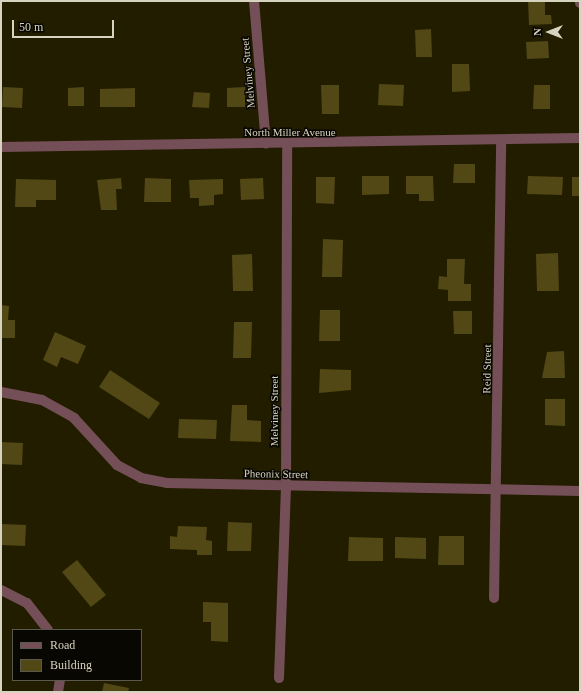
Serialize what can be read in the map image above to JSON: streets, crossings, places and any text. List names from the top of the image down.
{
  "streets": {
    "street": [
      "Melviney Street",
      "North Miller Avenue",
      "Reid Street",
      "Pheonix Street"
    ]
  },
  "crossings": [
    ["Melviney Street", "North Miller Avenue"],
    ["Melviney Street", "Pheonix Street"],
    ["North Miller Avenue", "Reid Street"],
    ["Reid Street", "Pheonix Street"]
  ],
  "legend": ["Road", "Building"],
  "scale_bar": "50 m",
  "north": "left"
}
